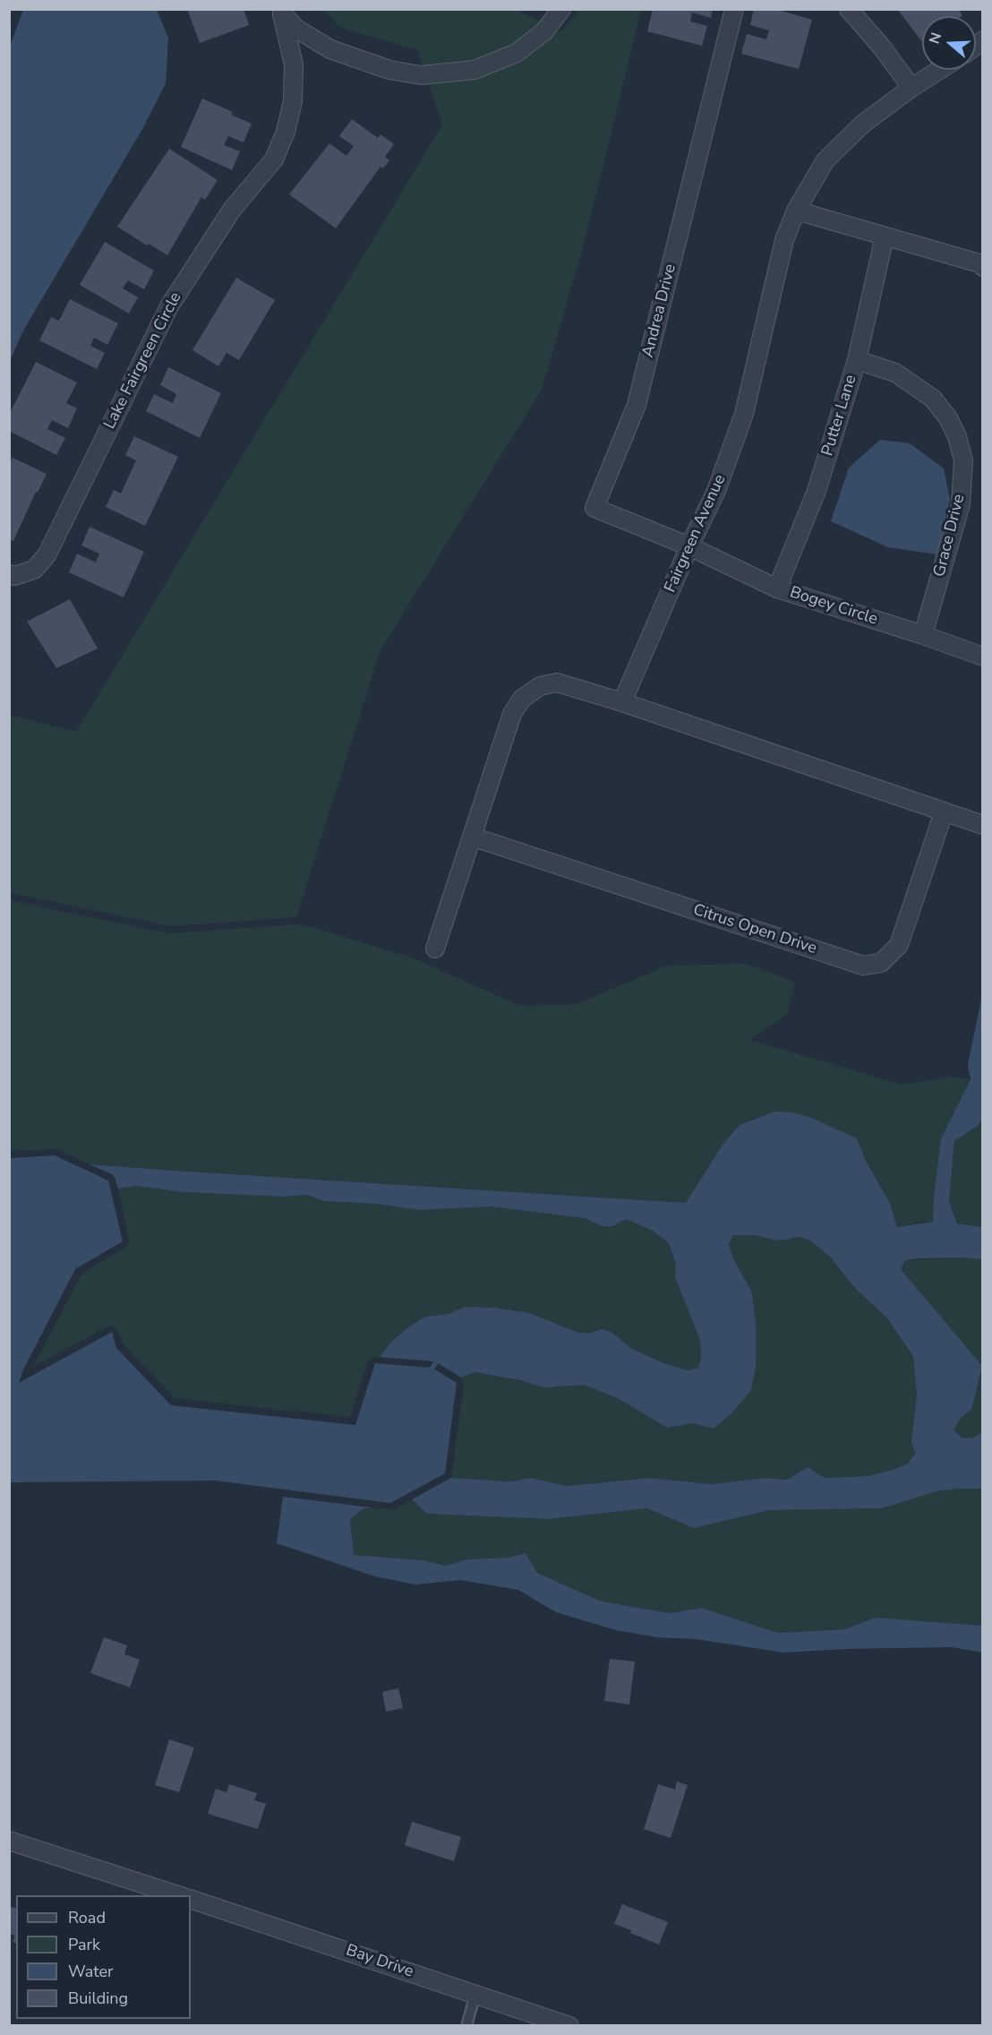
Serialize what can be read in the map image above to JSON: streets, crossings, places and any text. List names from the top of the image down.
{
  "streets": {
    "street": [
      "Andrea Drive",
      "Lake Fairgreen Circle",
      "Putter Lane",
      "Fairgreen Avenue",
      "Grace Drive",
      "Bogey Circle",
      "Citrus Open Drive",
      "Bay Drive"
    ]
  },
  "crossings": [
    ["Andrea Drive", "Fairgreen Avenue"],
    ["Andrea Drive", "Bogey Circle"],
    ["Putter Lane", "Grace Drive"],
    ["Putter Lane", "Bogey Circle"],
    ["Fairgreen Avenue", "Bogey Circle"],
    ["Grace Drive", "Bogey Circle"]
  ],
  "legend": [
    "Road",
    "Park",
    "Water",
    "Building"
  ],
  "north": "left"
}
